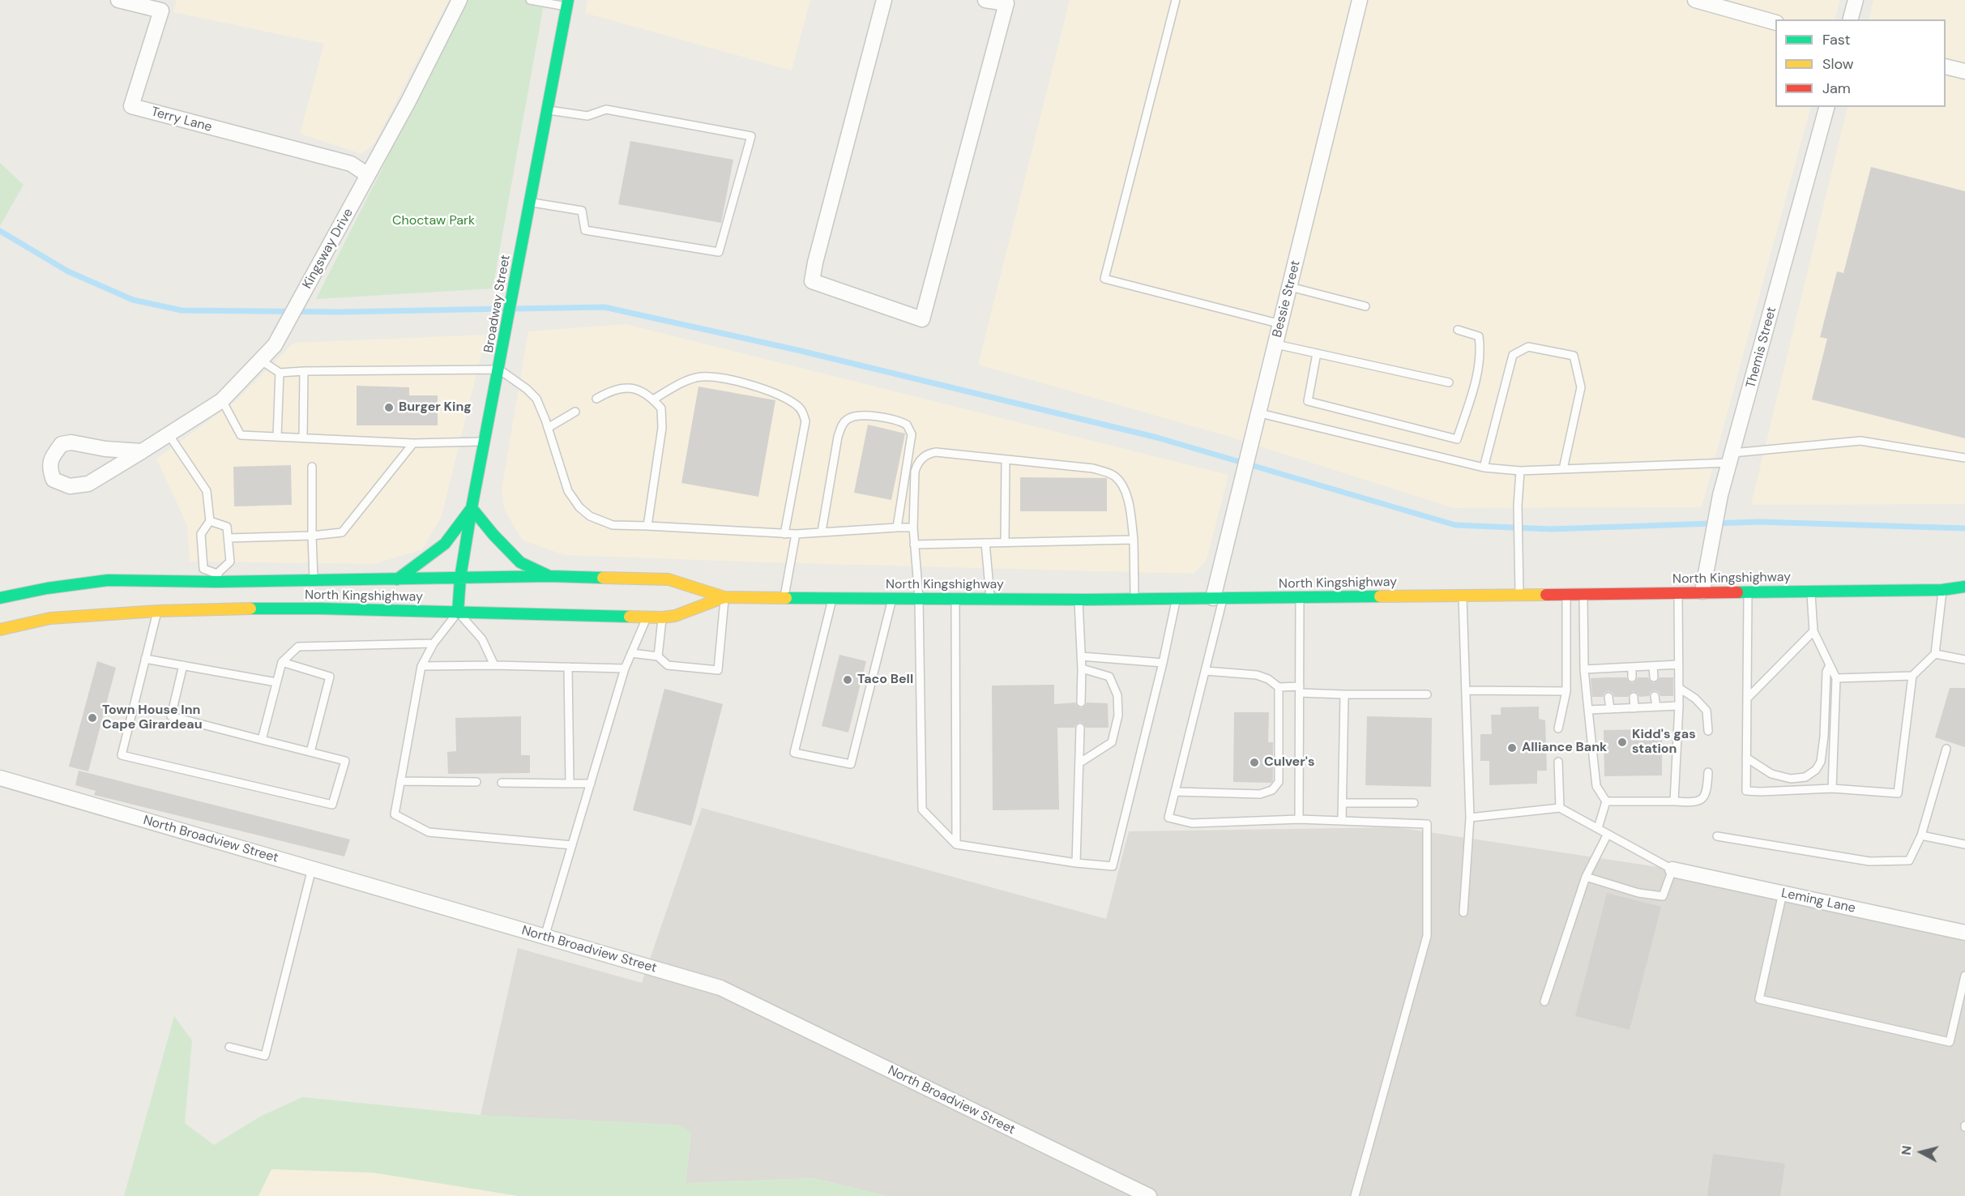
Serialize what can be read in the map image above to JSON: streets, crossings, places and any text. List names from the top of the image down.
{
  "streets": {
    "main road": ["Broadway Street", "North Kingshighway"],
    "street": [
      "Terry Lane",
      "Kingsway Drive",
      "Bessie Street",
      "Themis Street",
      "North Broadview Street",
      "Leming Lane"
    ]
  },
  "crossings": [
    ["Terry Lane", "Kingsway Drive"],
    ["Bessie Street", "North Kingshighway"],
    ["Broadway Street", "North Kingshighway"],
    ["Themis Street", "North Kingshighway"]
  ],
  "parks": ["Choctaw Park"],
  "places": [
    "Burger King",
    "Taco Bell",
    "Town House Inn Cape Girardeau",
    "Kidd's gas station",
    "Alliance Bank",
    "Culver's"
  ],
  "legend": ["Fast", "Slow", "Jam"],
  "north": "left"
}
